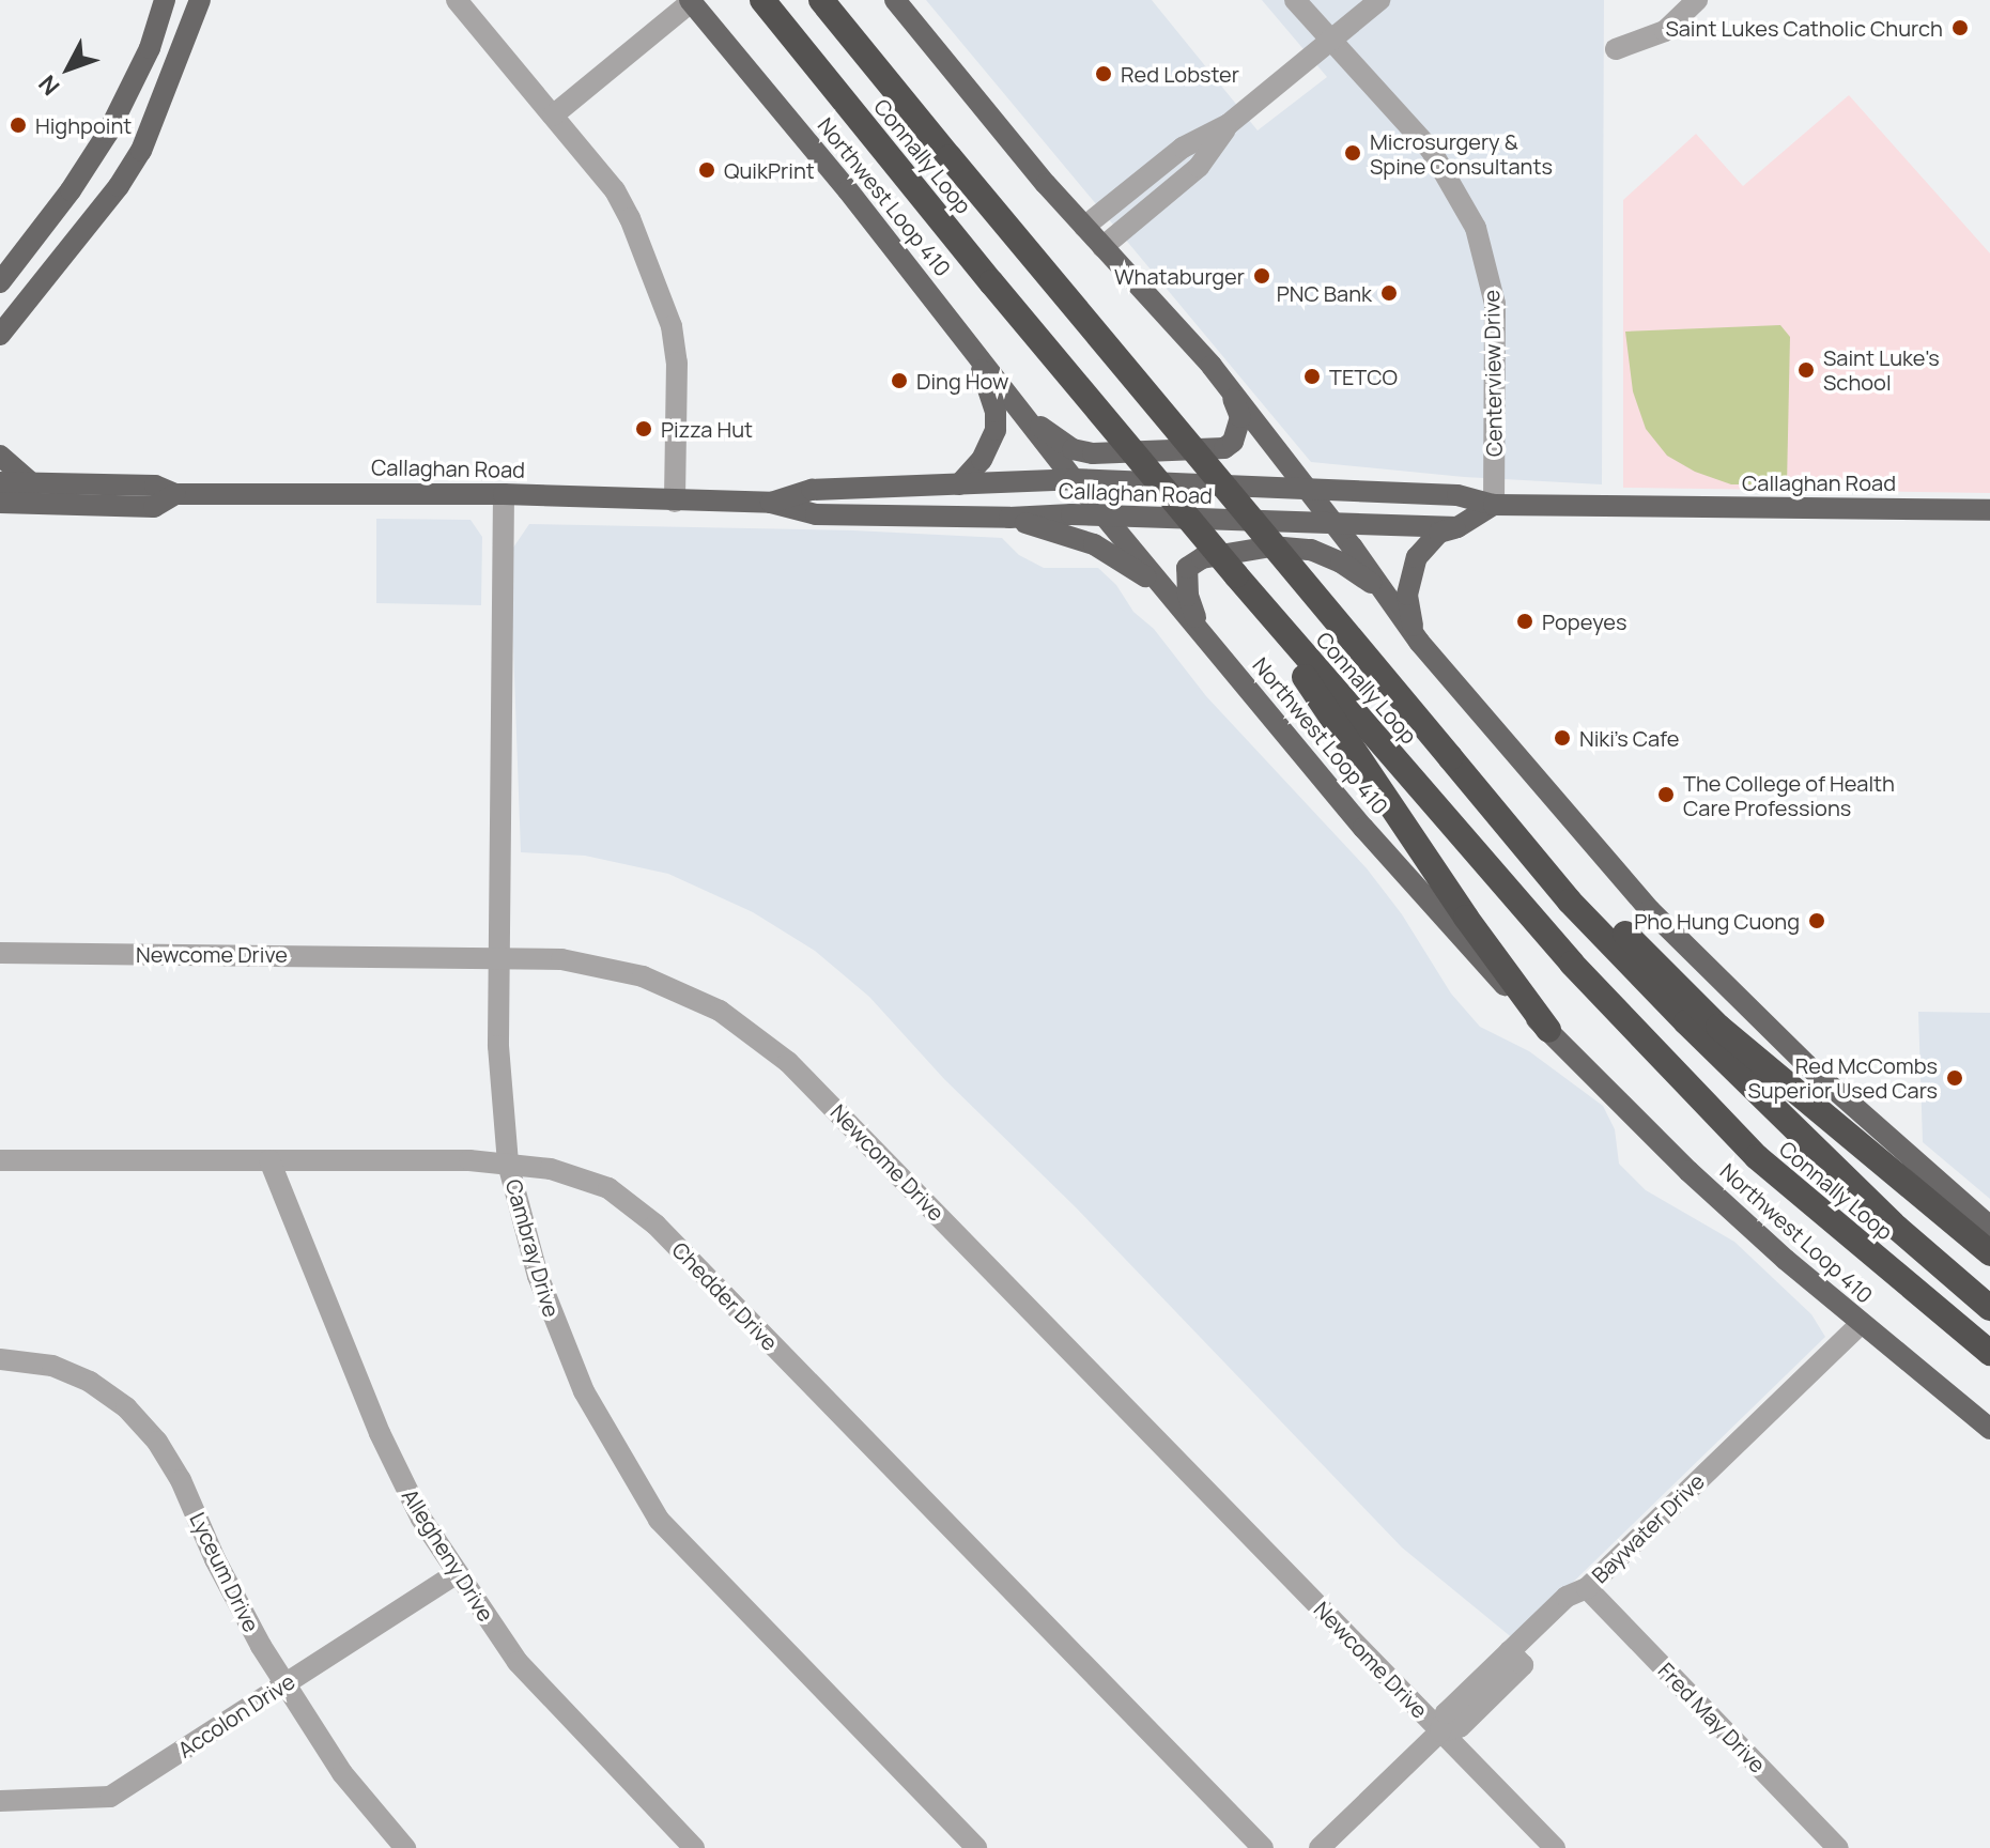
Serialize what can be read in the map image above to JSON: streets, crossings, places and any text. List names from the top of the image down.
{
  "streets": {
    "highway": ["Connally Loop"],
    "main road": ["Northwest Loop 410", "Callaghan Road"],
    "street": [
      "Centerview Drive",
      "Newcome Drive",
      "Cambray Drive",
      "Chedder Drive",
      "Baywater Drive",
      "Allegheny Drive",
      "Lyceum Drive",
      "Accolon Drive",
      "Fred May Drive"
    ]
  },
  "crossings": [
    ["Northwest Loop 410", "Callaghan Road"],
    ["Northwest Loop 410", "Baywater Drive"],
    ["Centerview Drive", "Callaghan Road"],
    ["Callaghan Road", "Cambray Drive"],
    ["Newcome Drive", "Cambray Drive"],
    ["Newcome Drive", "Baywater Drive"],
    ["Cambray Drive", "Chedder Drive"],
    ["Chedder Drive", "Allegheny Drive"],
    ["Baywater Drive", "Fred May Drive"],
    ["Allegheny Drive", "Accolon Drive"],
    ["Lyceum Drive", "Accolon Drive"]
  ],
  "places": [
    "Saint Lukes Catholic Church",
    "Red Lobster",
    "Highpoint",
    "Microsurgery & Spine Consultants",
    "QuikPrint",
    "Whataburger",
    "PNC Bank",
    "Saint Luke's School",
    "TETCO",
    "Ding How",
    "Pizza Hut",
    "Popeyes",
    "Niki's Cafe",
    "The College of Health Care Professions",
    "Pho Hung Cuong",
    "Red McCombs Superior Used Cars"
  ],
  "north": "bottom left"
}
